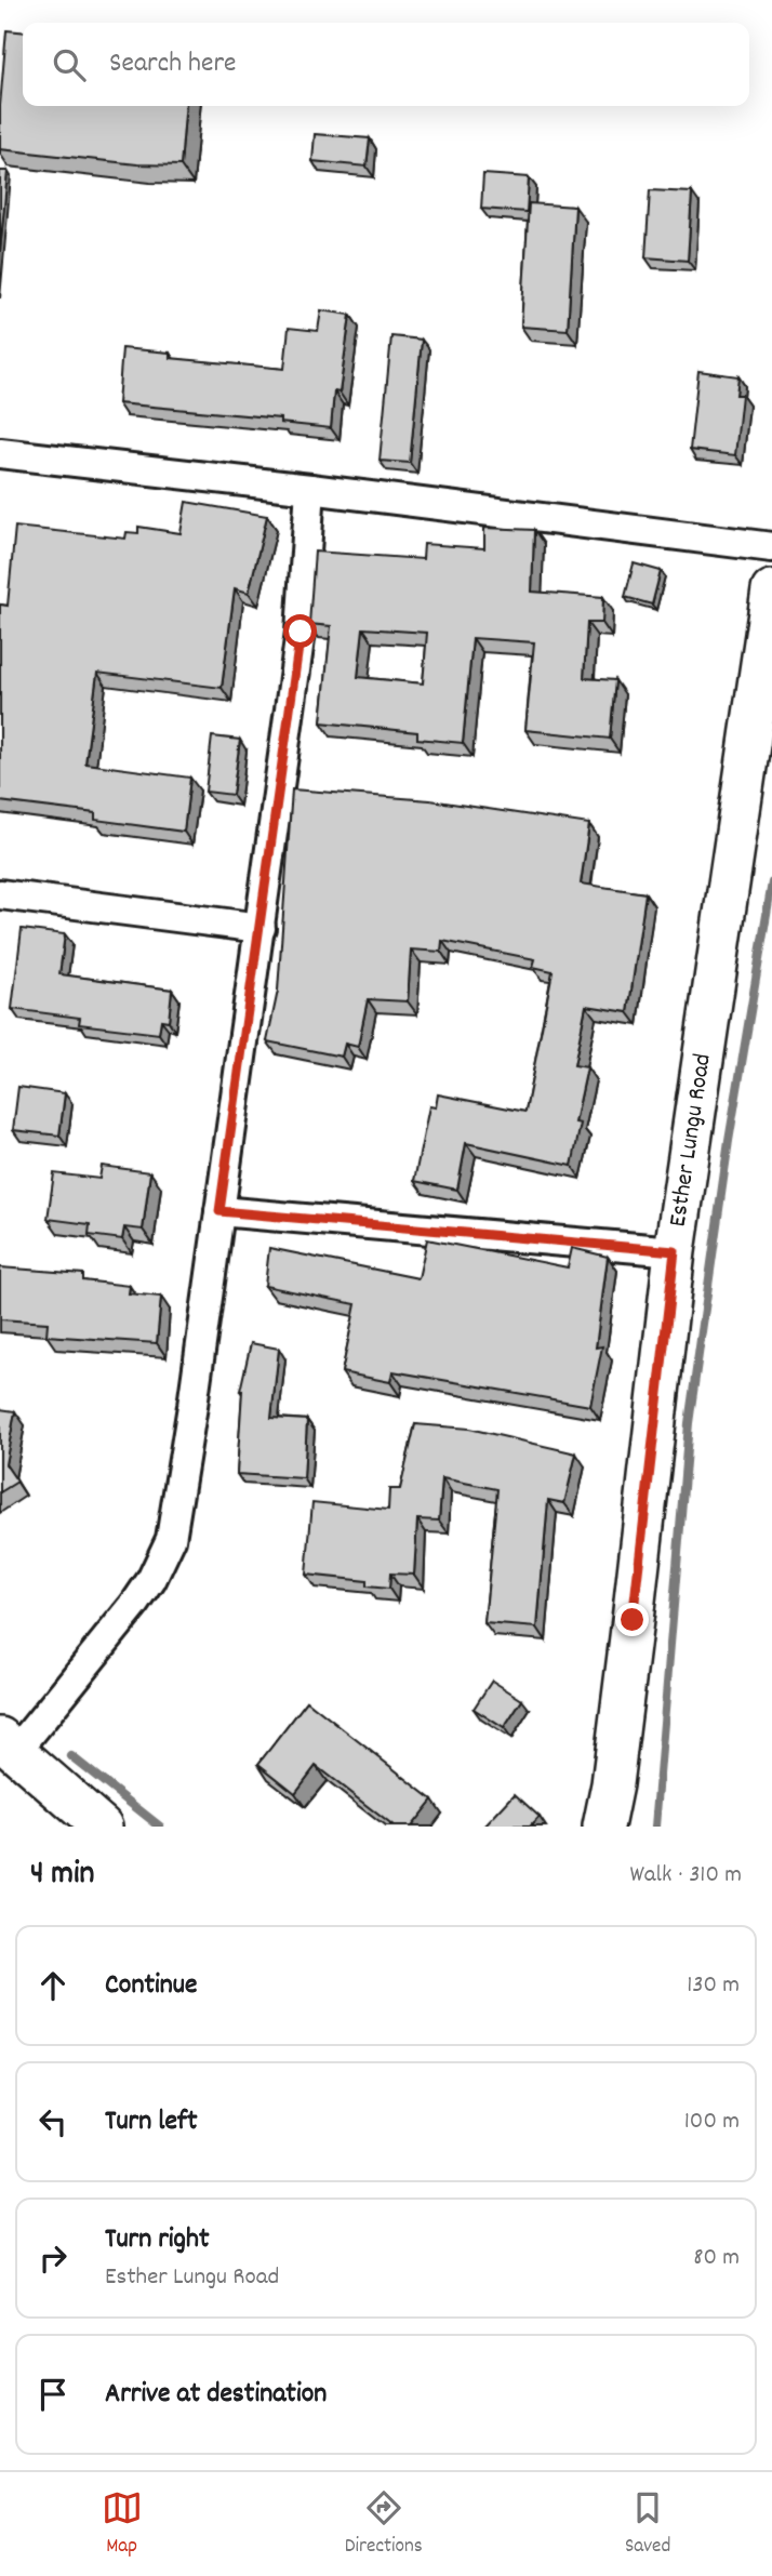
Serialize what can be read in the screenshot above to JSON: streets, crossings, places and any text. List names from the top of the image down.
{
  "streets": {
    "street": ["Esther Lungu Road"]
  },
  "page": {
    "search": "Search here",
    "heading": ["4 min", "Walk · 310 m"],
    "list": [
      ["Continue", "130 m"],
      ["Turn left", "100 m"],
      ["Turn right", "Esther Lungu Road", "80 m"],
      "Arrive at destination"
    ],
    "nav": ["Map", "Directions", "Saved"]
  }
}
